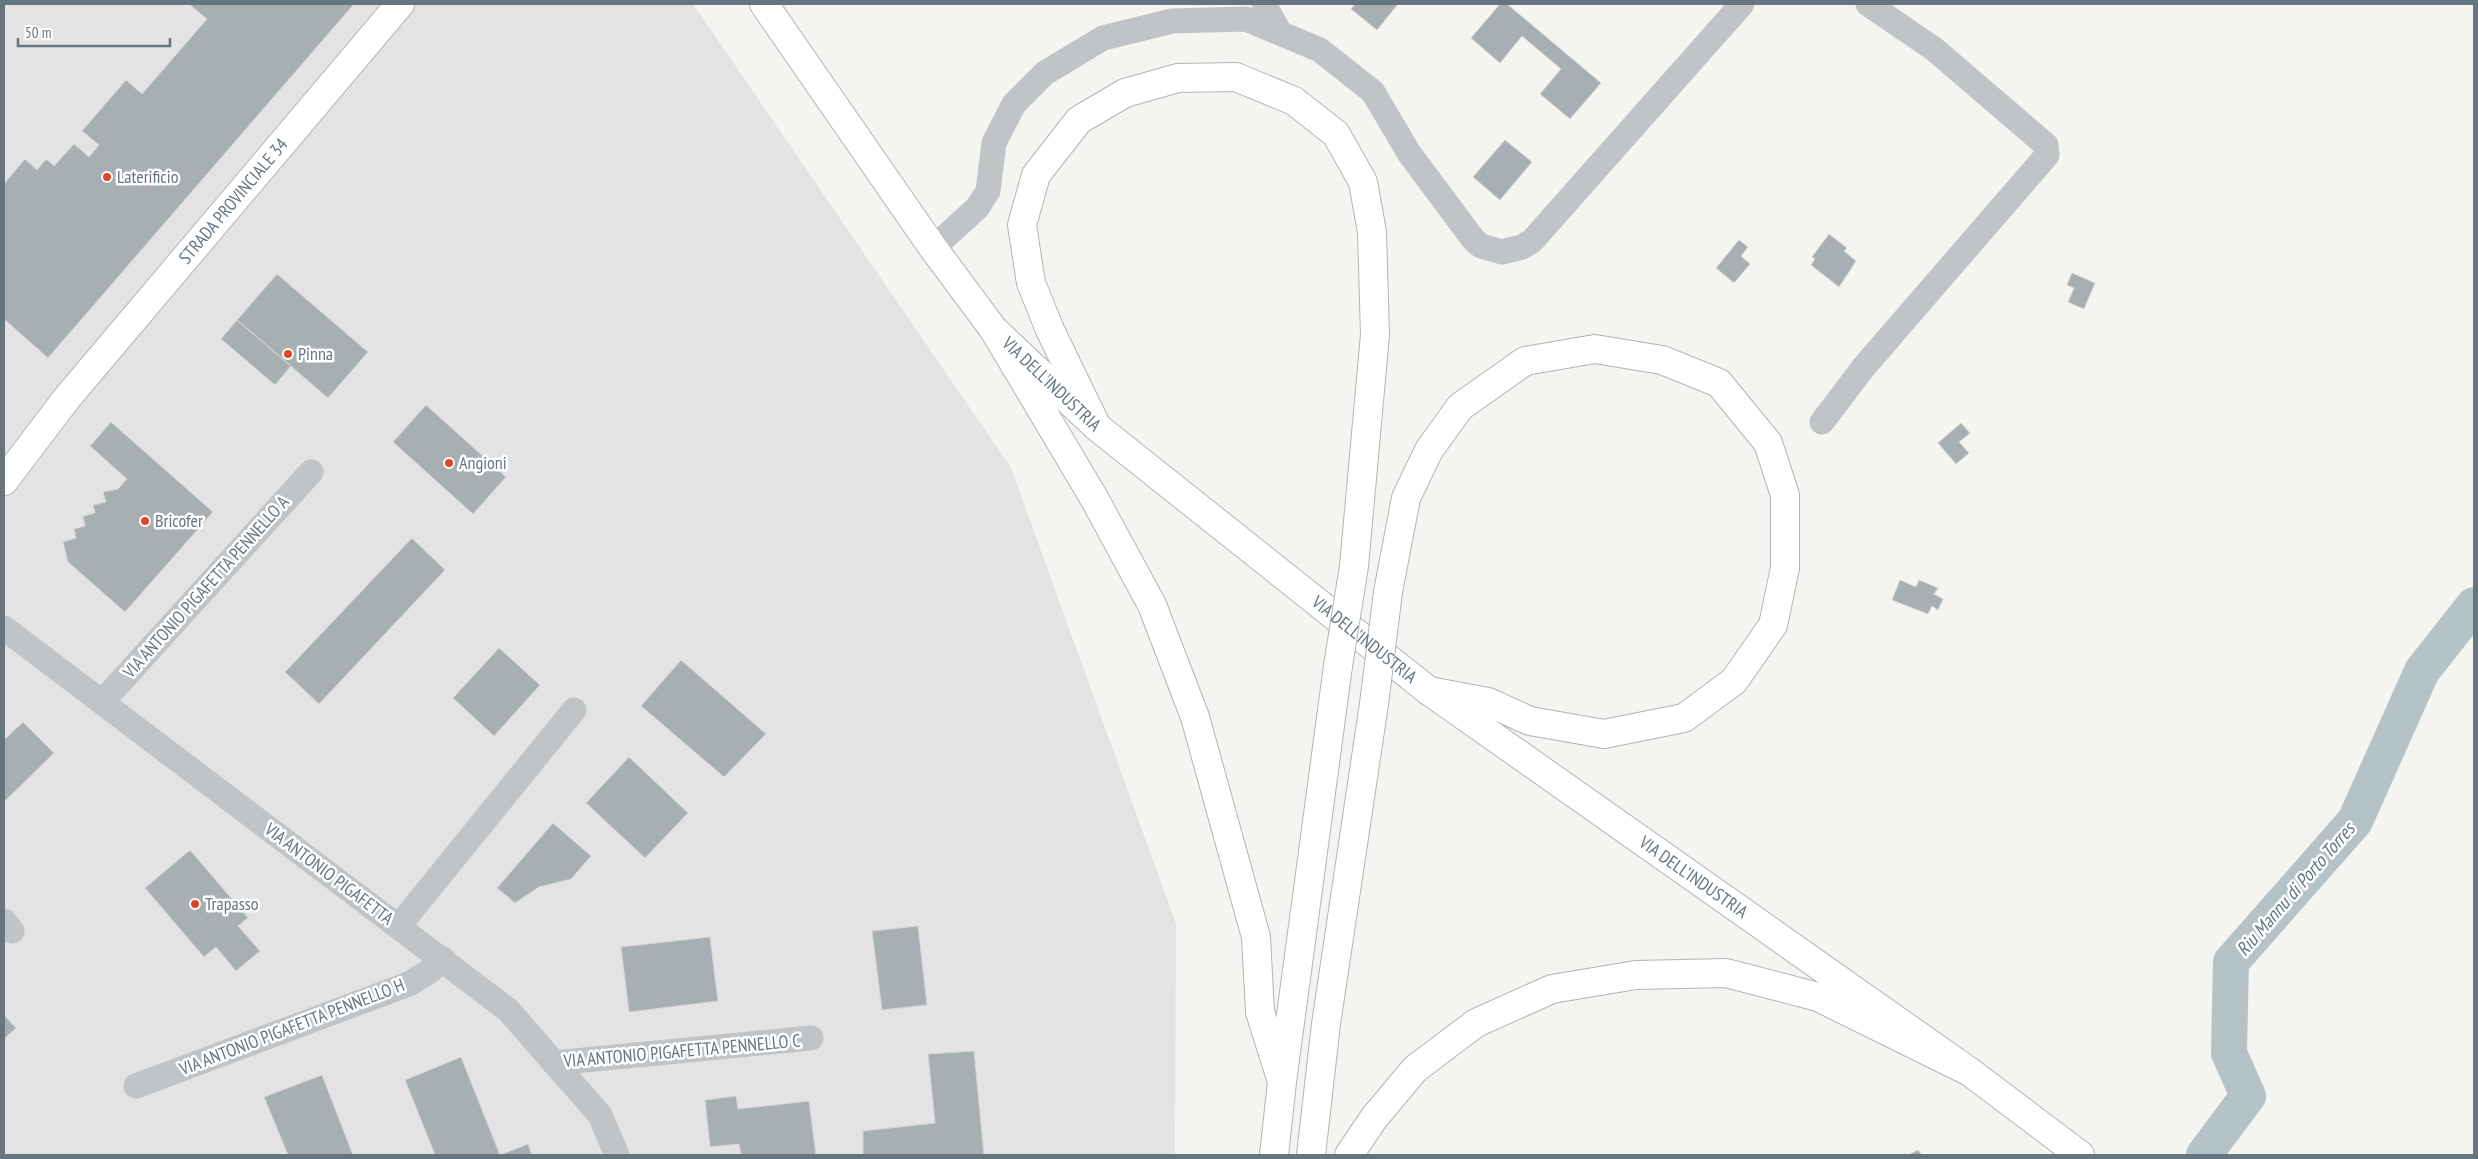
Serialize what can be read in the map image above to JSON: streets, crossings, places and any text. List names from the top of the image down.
{
  "streets": {
    "main road": ["STRADA PROVINCIALE 34", "VIA DELL'INDUSTRIA"],
    "street": [
      "VIA ANTONIO PIGAFETTA PENNELLO A",
      "VIA ANTONIO PIGAFETTA",
      "VIA ANTONIO PIGAFETTA PENNELLO H",
      "VIA ANTONIO PIGAFETTA PENNELLO C"
    ]
  },
  "crossings": [
    ["VIA ANTONIO PIGAFETTA PENNELLO A", "VIA ANTONIO PIGAFETTA"],
    ["VIA ANTONIO PIGAFETTA", "VIA ANTONIO PIGAFETTA PENNELLO H"],
    ["VIA ANTONIO PIGAFETTA", "VIA ANTONIO PIGAFETTA PENNELLO C"]
  ],
  "water": ["Riu Mannu di Porto Torres"],
  "places": [
    "Laterificio",
    "Pinna",
    "Angioni",
    "Bricofer",
    "Trapasso"
  ],
  "scale_bar": "50 m"
}
